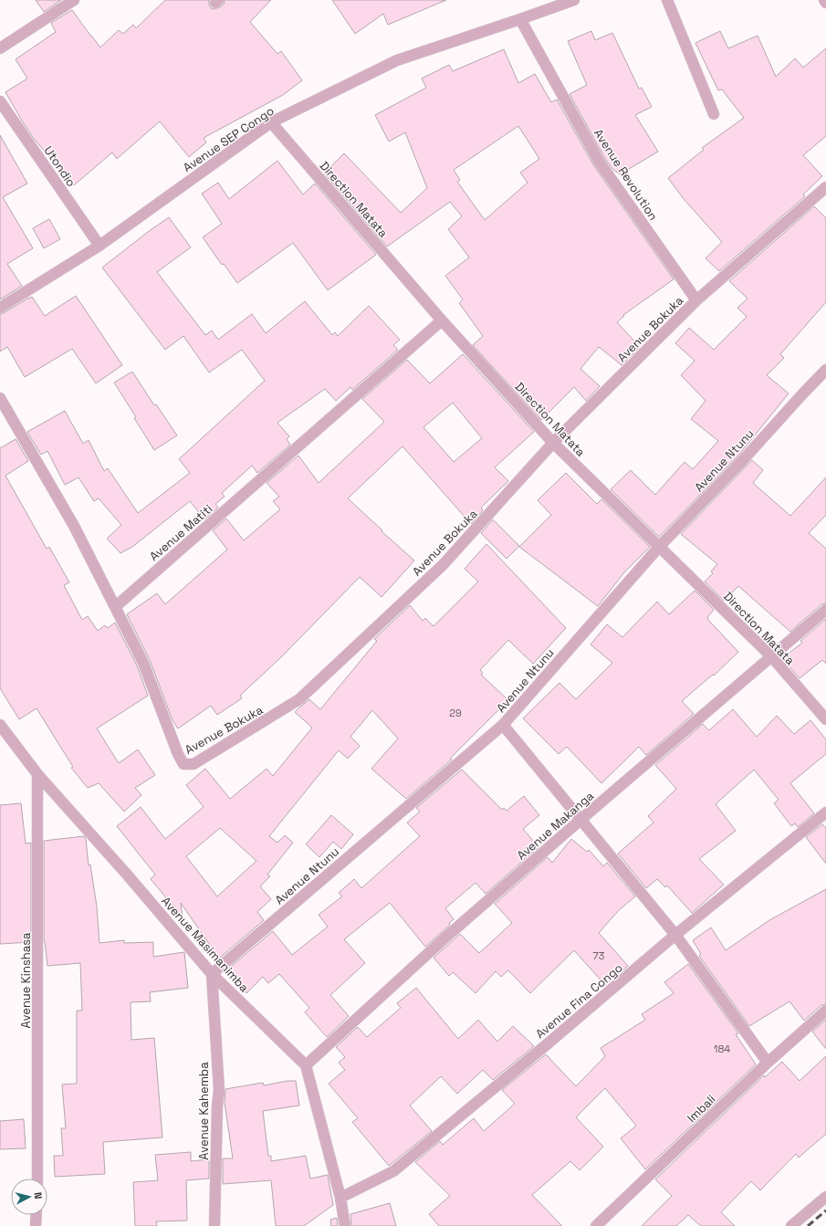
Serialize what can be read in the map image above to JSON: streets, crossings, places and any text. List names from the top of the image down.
{
  "streets": {
    "street": [
      "Avenue SEP Congo",
      "Utondio",
      "Avenue Revolution",
      "Direction Matata",
      "Avenue Bokuka",
      "Avenue Ntunu",
      "Avenue Matiti",
      "Avenue Makanga",
      "Avenue Masimanimba",
      "Avenue Kinshasa",
      "Avenue Fina Congo",
      "Imbali",
      "Avenue Kahemba"
    ]
  },
  "crossings": [
    ["Avenue SEP Congo", "Utondio"],
    ["Avenue SEP Congo", "Avenue Revolution"],
    ["Avenue SEP Congo", "Direction Matata"],
    ["Avenue Revolution", "Avenue Bokuka"],
    ["Direction Matata", "Avenue Bokuka"],
    ["Direction Matata", "Avenue Ntunu"],
    ["Direction Matata", "Avenue Matiti"],
    ["Direction Matata", "Avenue Makanga"],
    ["Avenue Bokuka", "Avenue Matiti"],
    ["Avenue Ntunu", "Avenue Masimanimba"],
    ["Avenue Ntunu", "Avenue Kahemba"],
    ["Avenue Makanga", "Avenue Masimanimba"],
    ["Avenue Masimanimba", "Avenue Kinshasa"],
    ["Avenue Masimanimba", "Avenue Kahemba"]
  ],
  "house_numbers": ["29", "73", "184"],
  "north": "right"
}
